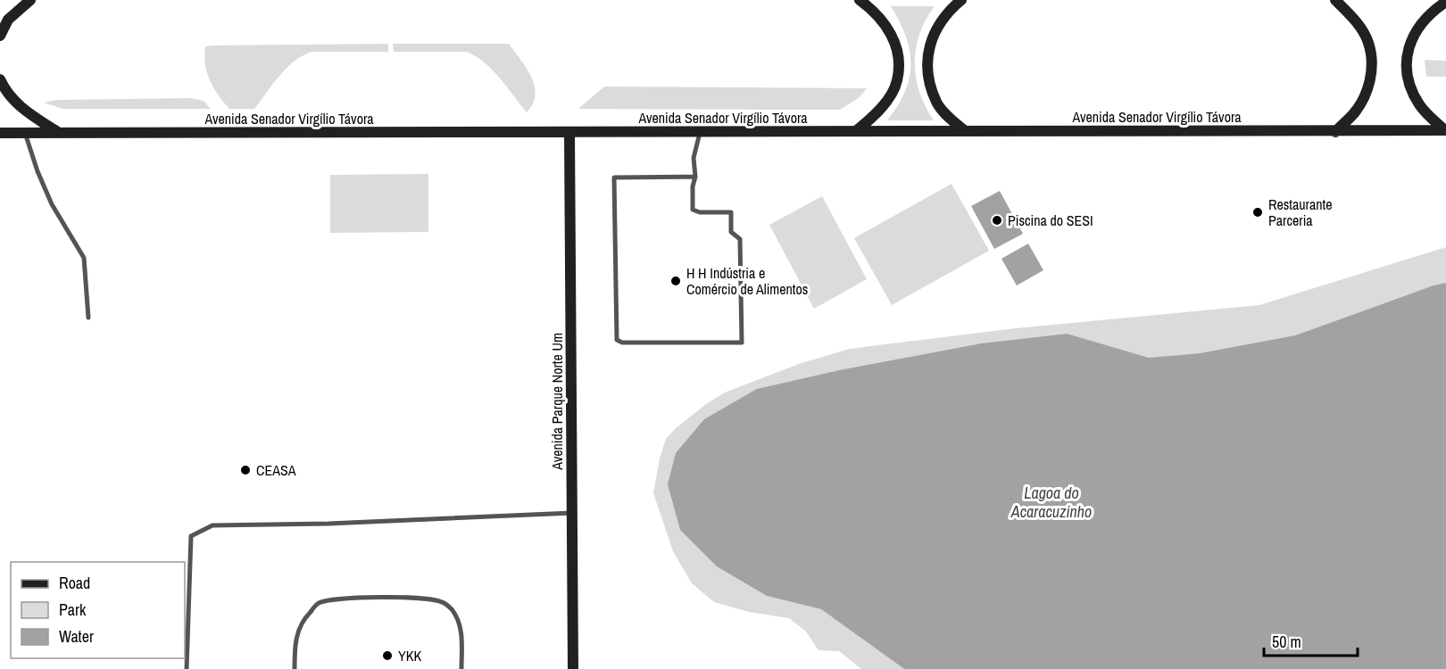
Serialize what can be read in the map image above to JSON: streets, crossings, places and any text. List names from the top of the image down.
{
  "streets": {
    "main road": ["Avenida Senador Virgílio Távora", "Avenida Parque Norte Um"]
  },
  "crossings": [
    ["Avenida Senador Virgílio Távora", "Avenida Parque Norte Um"]
  ],
  "water": ["Lagoa do Acaracuzinho"],
  "places": [
    "Restaurante Parceria",
    "Piscina do SESI",
    "H H Indústria e Comércio de Alimentos",
    "CEASA",
    "YKK"
  ],
  "legend": ["Road", "Park", "Water"],
  "scale_bar": "50 m"
}
